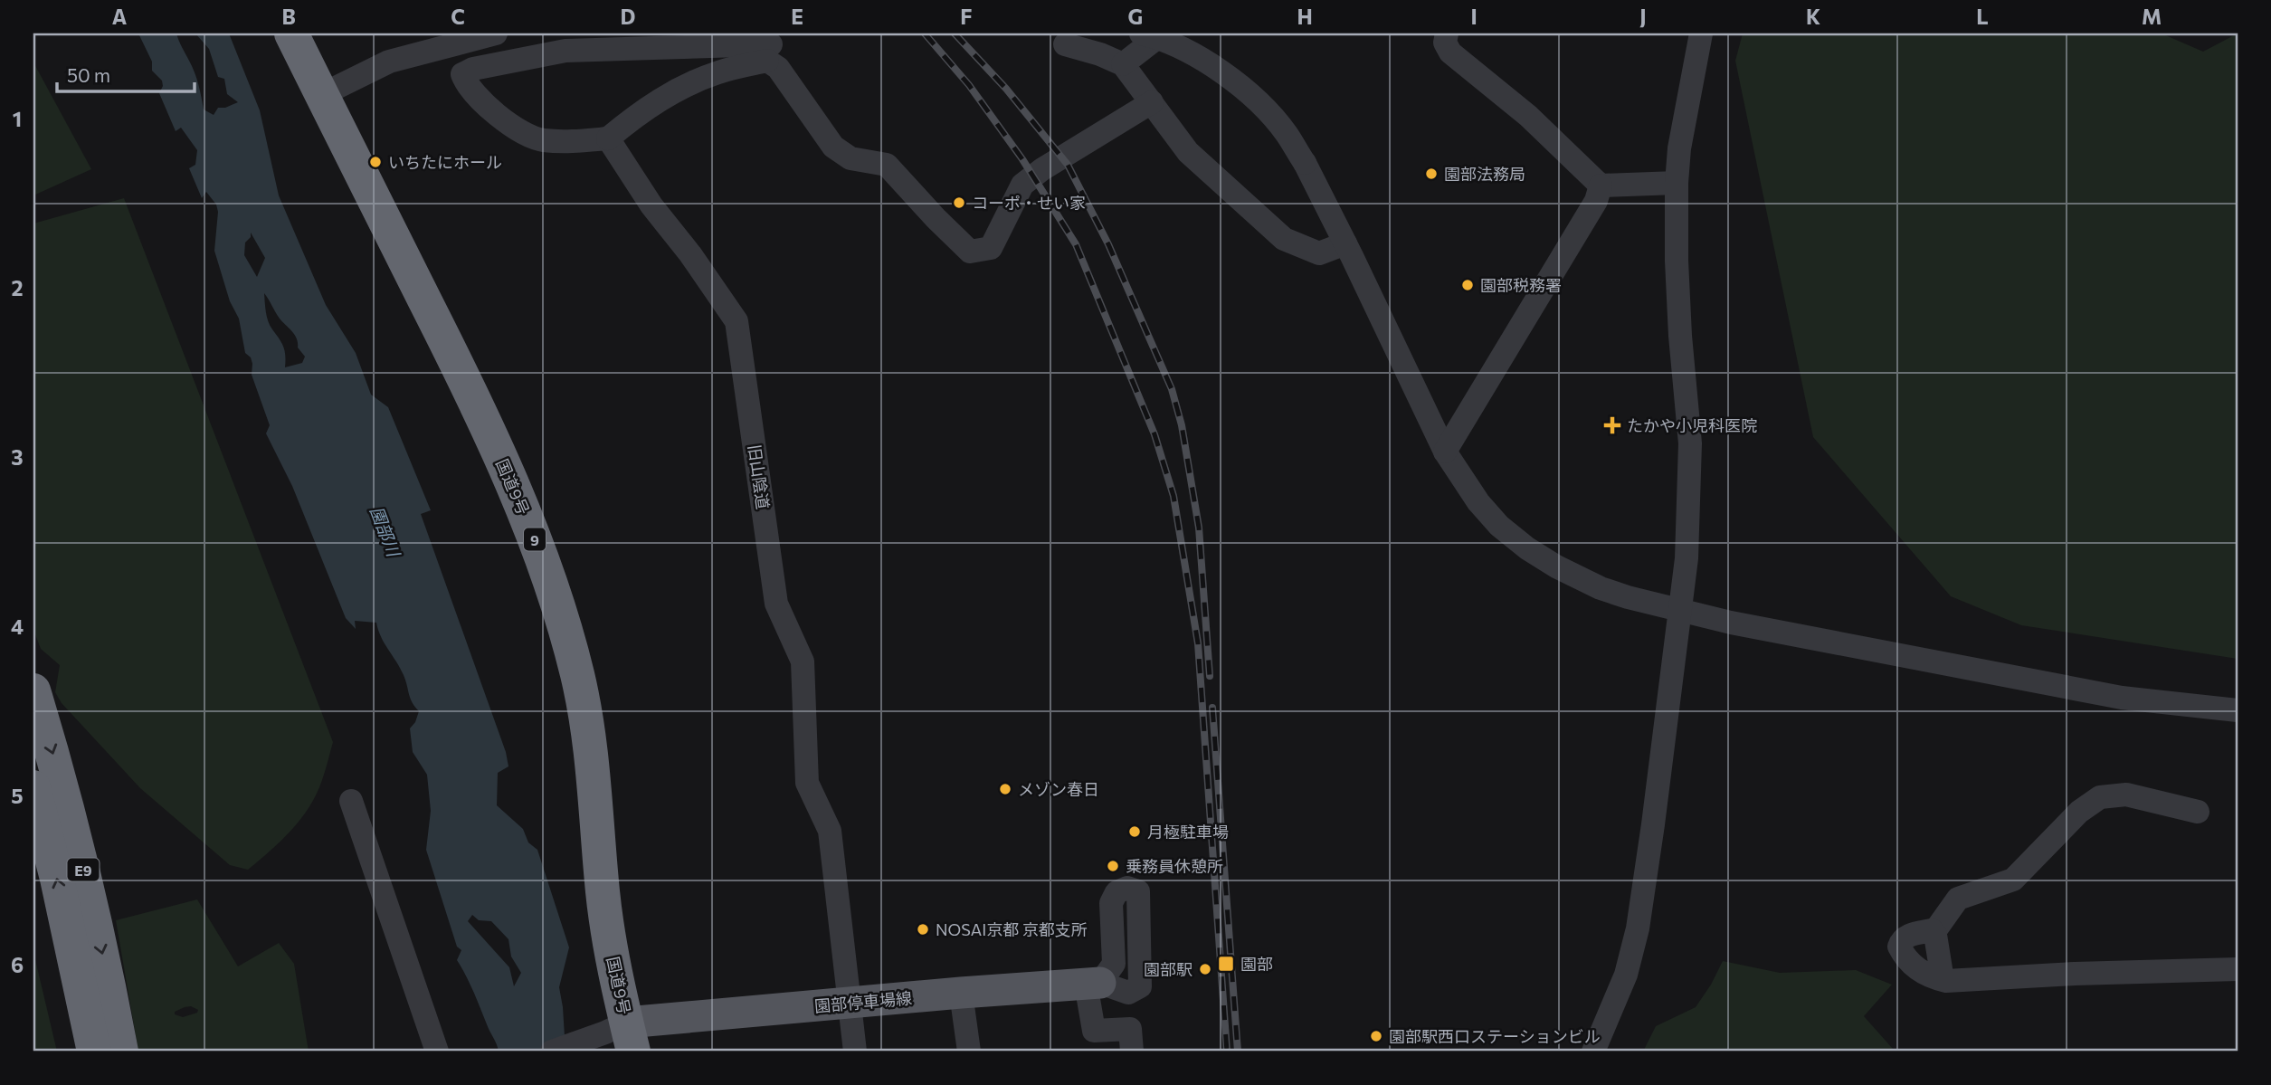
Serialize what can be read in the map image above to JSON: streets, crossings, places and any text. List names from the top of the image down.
{
  "streets": {
    "highway": ["国道9号", "9", "E9"],
    "main road": ["園部停車場線"],
    "street": ["旧山陰道"]
  },
  "crossings": [
    ["旧山陰道", "園部停車場線"],
    ["国道9号", "園部停車場線"]
  ],
  "water": ["園部川"],
  "places": {
    "other": [
      "いちたにホール",
      "園部法務局",
      "コーポ・せい家",
      "園部税務署",
      "メゾン春日",
      "月極駐車場",
      "乗務員休憩所",
      "NOSAI京都 京都支所",
      "園部駅",
      "園部駅西口ステーションビル"
    ],
    "health": ["たかや小児科医院"],
    "transit": ["園部"]
  },
  "scale_bar": "50 m",
  "grid": {
    "columns": [
      "A",
      "B",
      "C",
      "D",
      "E",
      "F",
      "G",
      "H",
      "I",
      "J",
      "K",
      "L",
      "M"
    ],
    "rows": [
      "1",
      "2",
      "3",
      "4",
      "5",
      "6"
    ]
  }
}
